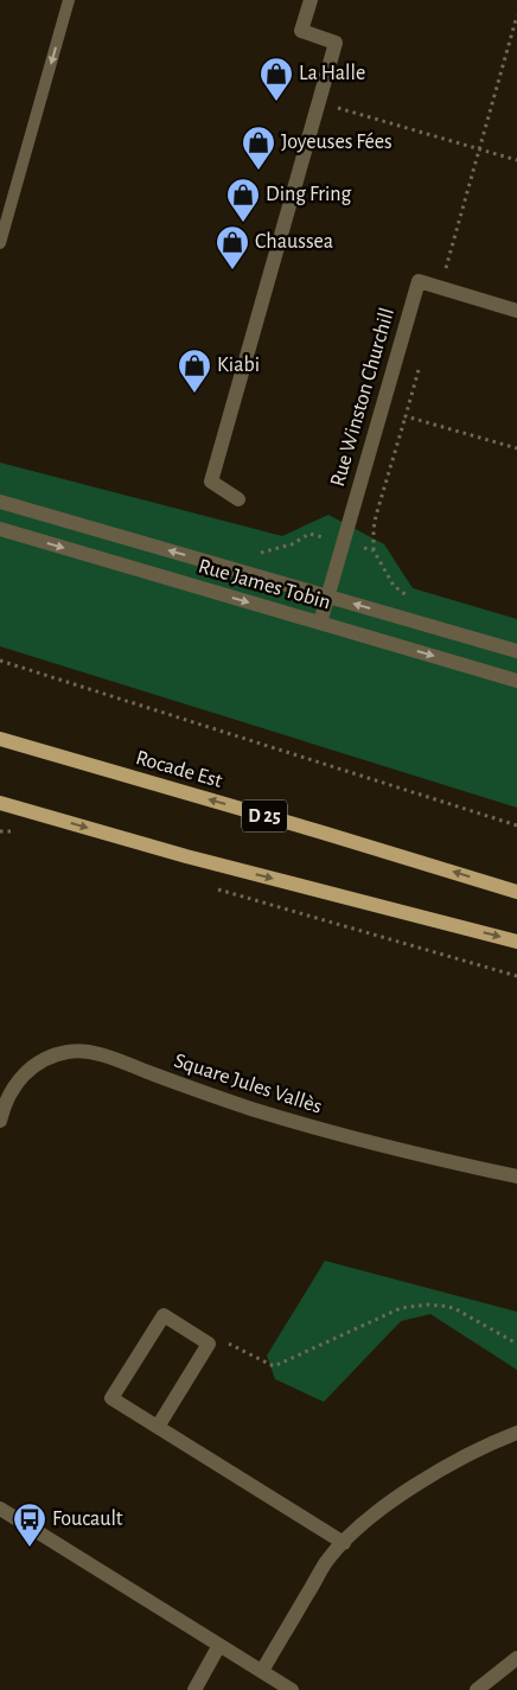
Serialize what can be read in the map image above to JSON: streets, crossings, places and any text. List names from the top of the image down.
{
  "streets": {
    "main road": ["Rocade Est", "D 25"],
    "street": ["Rue Winston Churchill", "Rue James Tobin", "Square Jules Vallès"]
  },
  "crossings": [
    ["Rue Winston Churchill", "Rue James Tobin"]
  ],
  "places": {
    "shop": [
      "La Halle",
      "Joyeuses Fées",
      "Ding Fring",
      "Chaussea",
      "Kiabi"
    ],
    "bus stop": ["Foucault"]
  }
}
